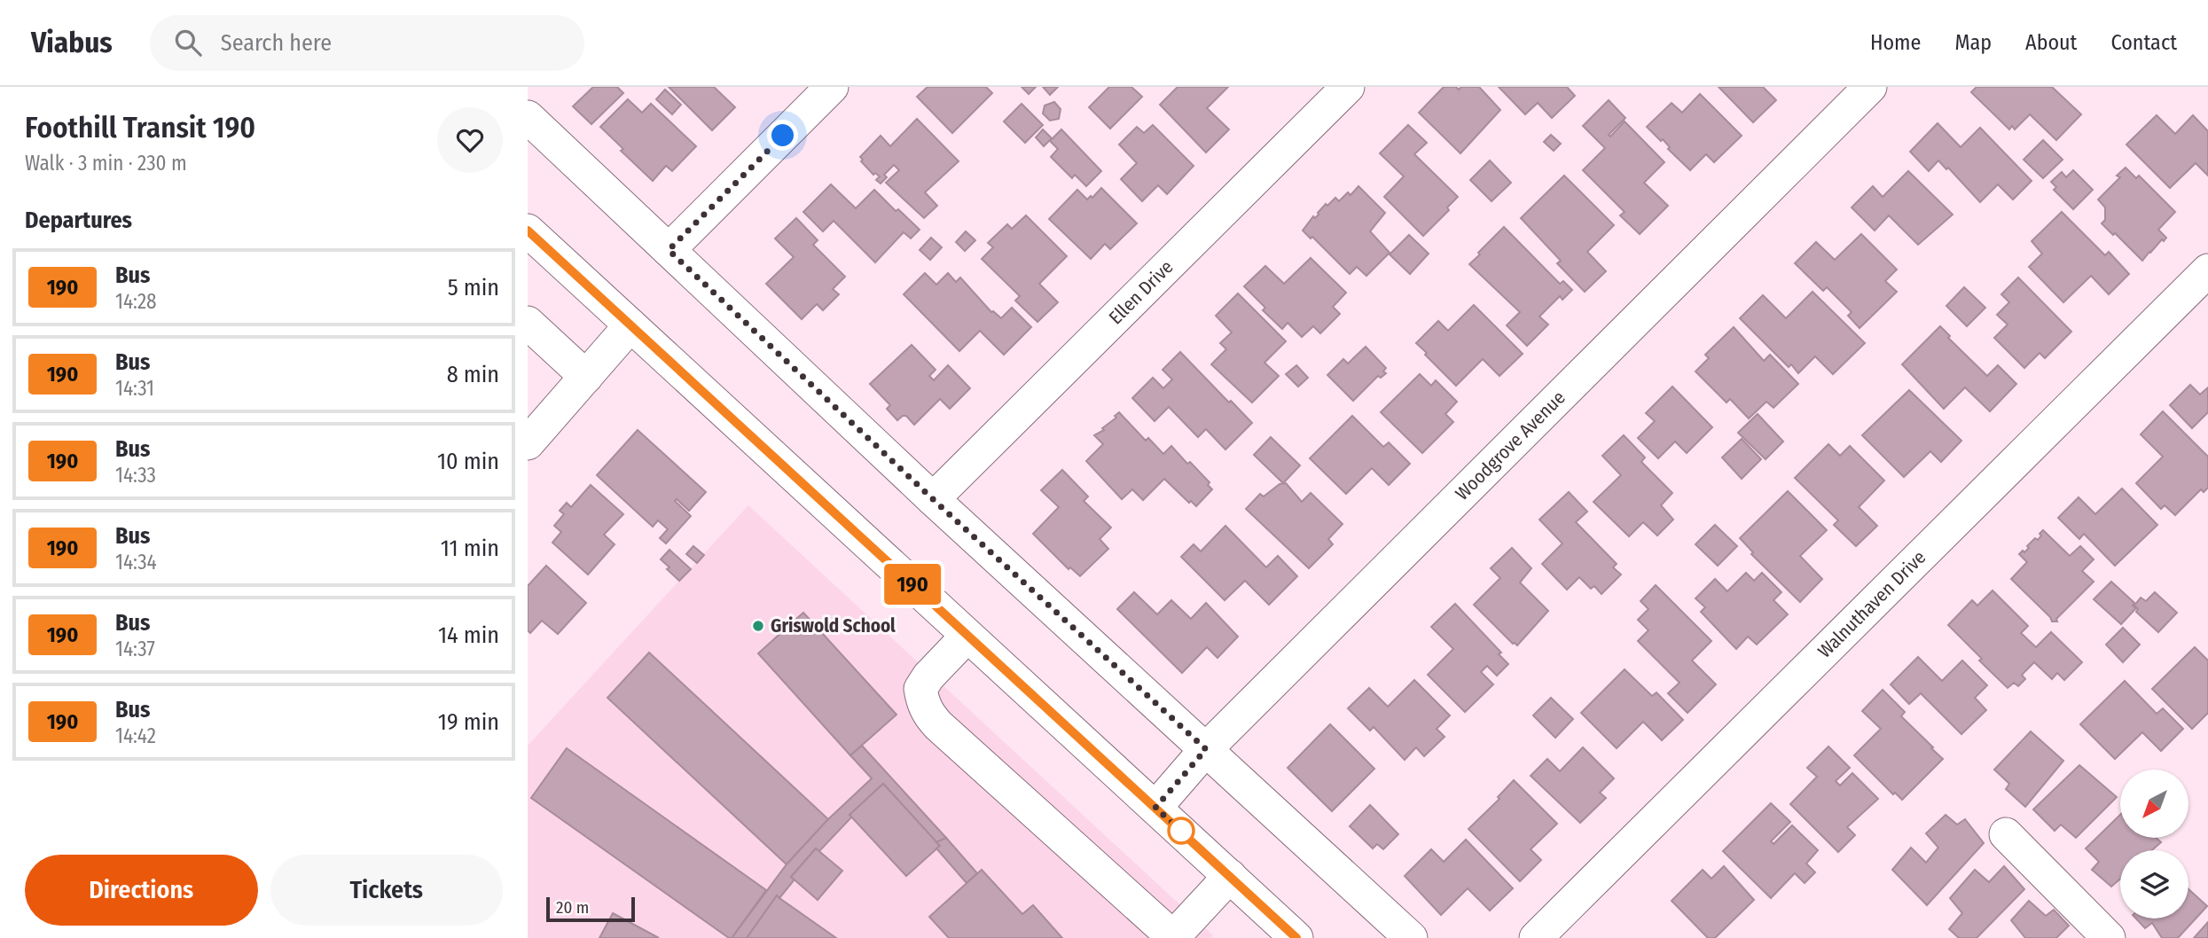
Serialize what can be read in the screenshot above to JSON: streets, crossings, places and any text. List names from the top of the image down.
{
  "streets": {
    "street": ["Ellen Drive", "Woodgrove Avenue", "Walnuthaven Drive"]
  },
  "places": ["Griswold School"],
  "lines": ["bus line 190"],
  "scale_bar": "20 m",
  "north": "bottom left",
  "page": {
    "header": "Viabus",
    "search": "Search here",
    "nav": [
      "Home",
      "Map",
      "About",
      "Contact"
    ],
    "heading": [
      ["Foothill Transit 190", "Walk · 3 min · 230 m"],
      "Departures"
    ],
    "on_map": "190",
    "list": [
      {
        "mark": "190",
        "name": "Bus",
        "note": "14:28",
        "value": "5 min"
      },
      {
        "mark": "190",
        "name": "Bus",
        "note": "14:31",
        "value": "8 min"
      },
      {
        "mark": "190",
        "name": "Bus",
        "note": "14:33",
        "value": "10 min"
      },
      {
        "mark": "190",
        "name": "Bus",
        "note": "14:34",
        "value": "11 min"
      },
      {
        "mark": "190",
        "name": "Bus",
        "note": "14:37",
        "value": "14 min"
      },
      {
        "mark": "190",
        "name": "Bus",
        "note": "14:42",
        "value": "19 min"
      }
    ],
    "buttons": ["Directions", "Tickets"],
    "scale": "20 m"
  }
}
